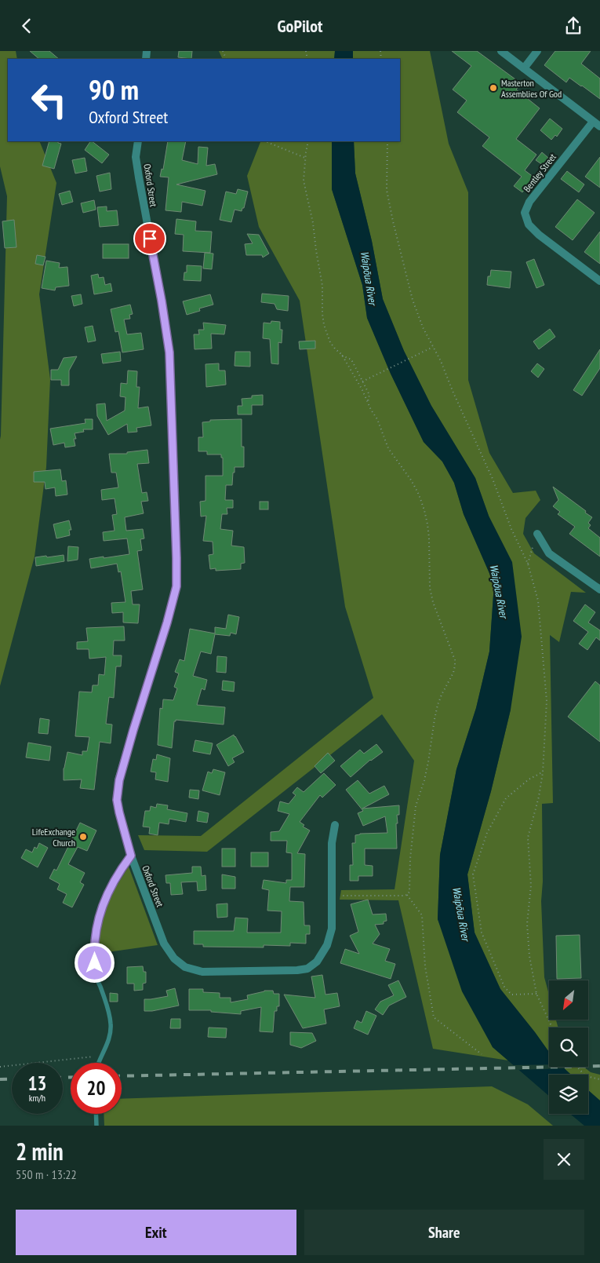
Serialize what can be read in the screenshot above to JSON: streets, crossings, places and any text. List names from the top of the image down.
{
  "streets": {
    "street": ["Bentley Street", "Oxford Street"]
  },
  "water": ["Waipōua River"],
  "places": ["Masterton Assemblies Of God", "LifeExchange Church"],
  "north": "bottom left",
  "page": {
    "header": "GoPilot",
    "turn": ["90 m", "Oxford Street"],
    "speed": "13 km/h",
    "limit": "20",
    "heading": ["2 min", "550 m · 13:22"],
    "buttons": ["Exit", "Share"]
  }
}
